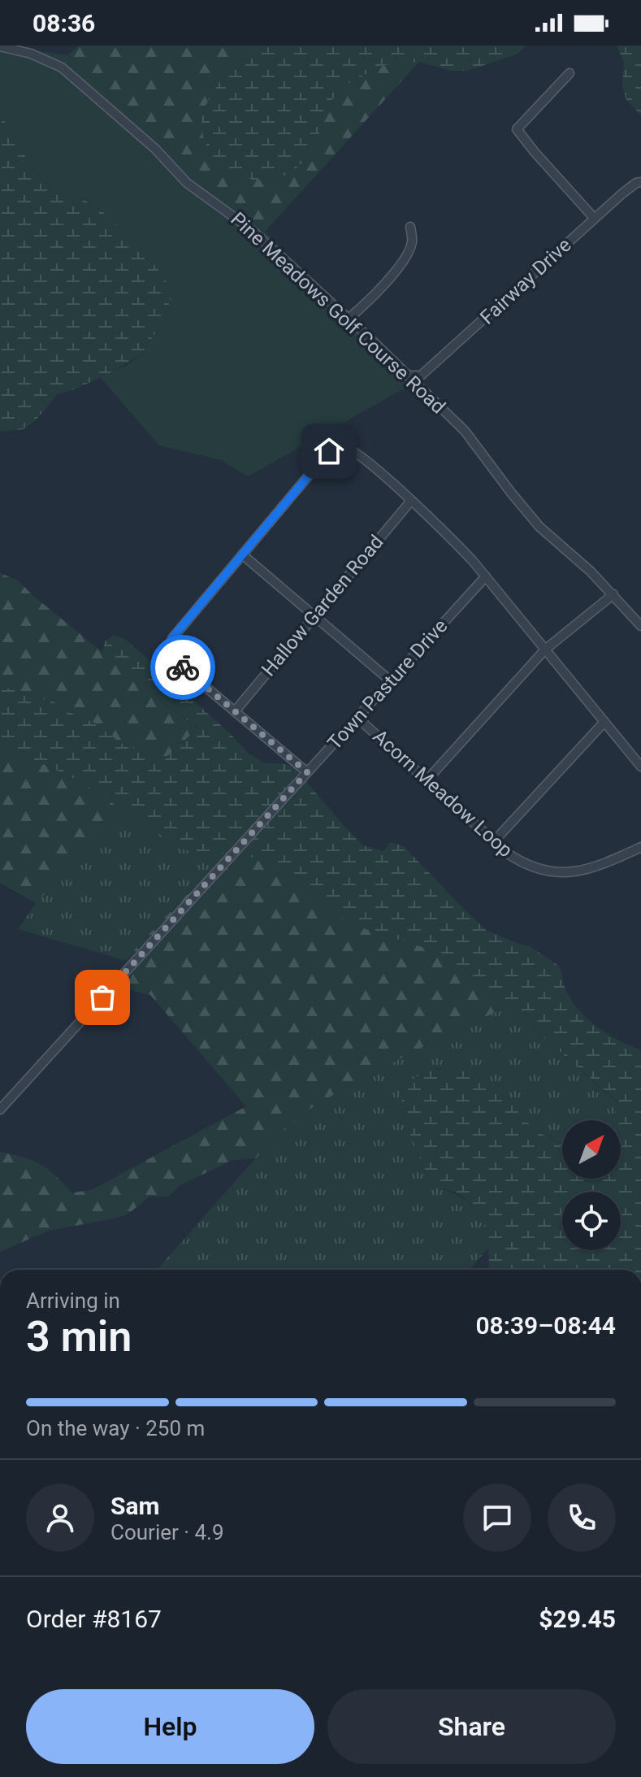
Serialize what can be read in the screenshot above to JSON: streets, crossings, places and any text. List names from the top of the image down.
{
  "streets": {
    "street": [
      "Fairway Drive",
      "Pine Meadows Golf Course Road",
      "Hallow Garden Road",
      "Town Pasture Drive",
      "Acorn Meadow Loop"
    ]
  },
  "crossings": [
    ["Fairway Drive", "Pine Meadows Golf Course Road"],
    ["Town Pasture Drive", "Acorn Meadow Loop"]
  ],
  "north": "top right",
  "page": {
    "status": "08:36",
    "heading": ["3 min", "Arriving in", "08:39–08:44"],
    "panel": [
      "Sam",
      "Courier · 4.9",
      "Order #8167",
      "$29.45"
    ],
    "bar": "On the way · 250 m",
    "buttons": ["Help", "Share"]
  }
}
